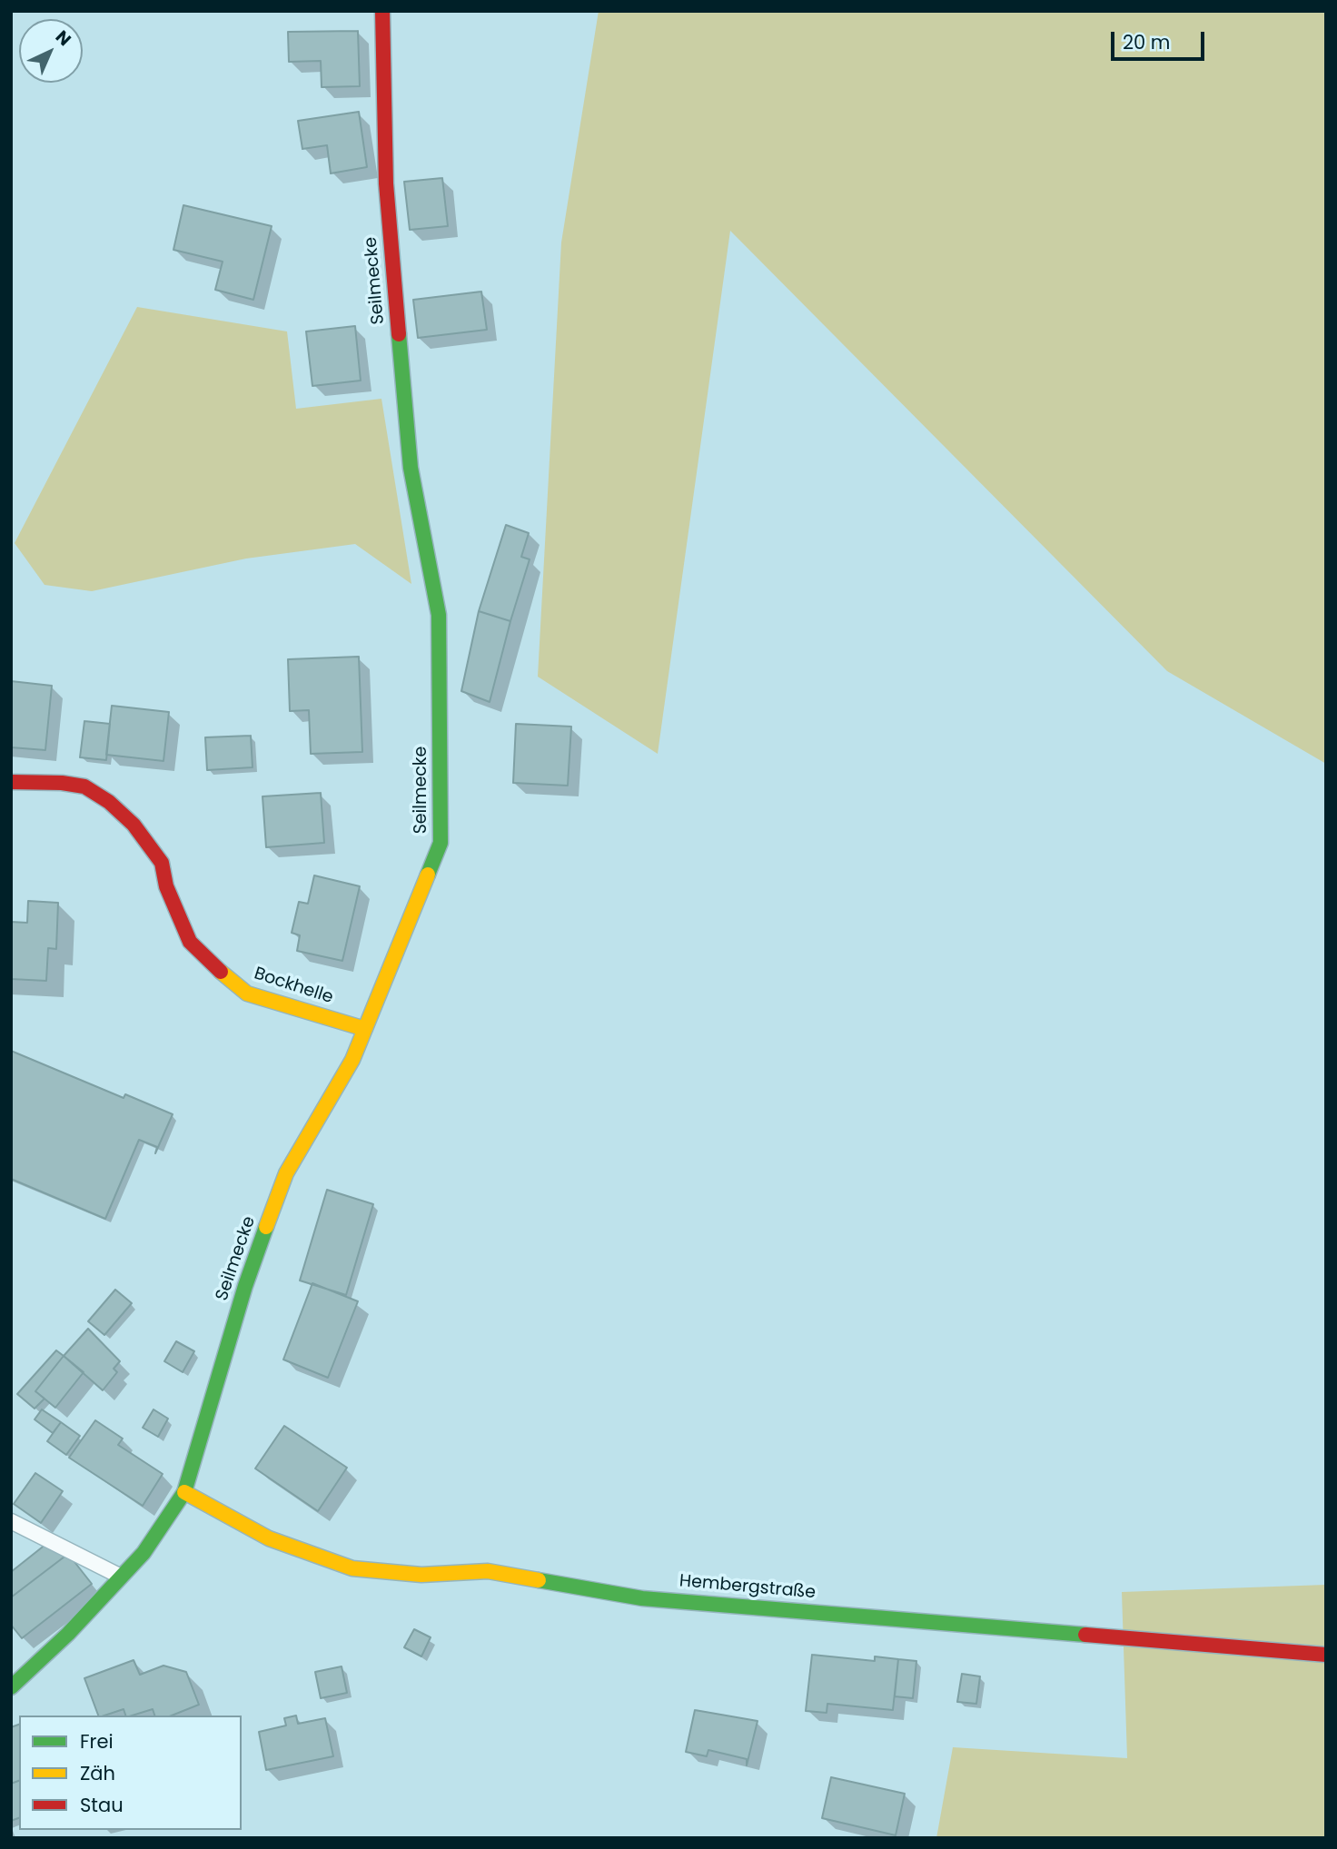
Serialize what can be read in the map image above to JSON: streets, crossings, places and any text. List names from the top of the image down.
{
  "streets": {
    "street": ["Seilmecke", "Bockhelle", "Hembergstraße"]
  },
  "crossings": [
    ["Seilmecke", "Bockhelle"],
    ["Seilmecke", "Hembergstraße"]
  ],
  "legend": ["Frei", "Zäh", "Stau"],
  "scale_bar": "20 m",
  "north": "top right"
}
